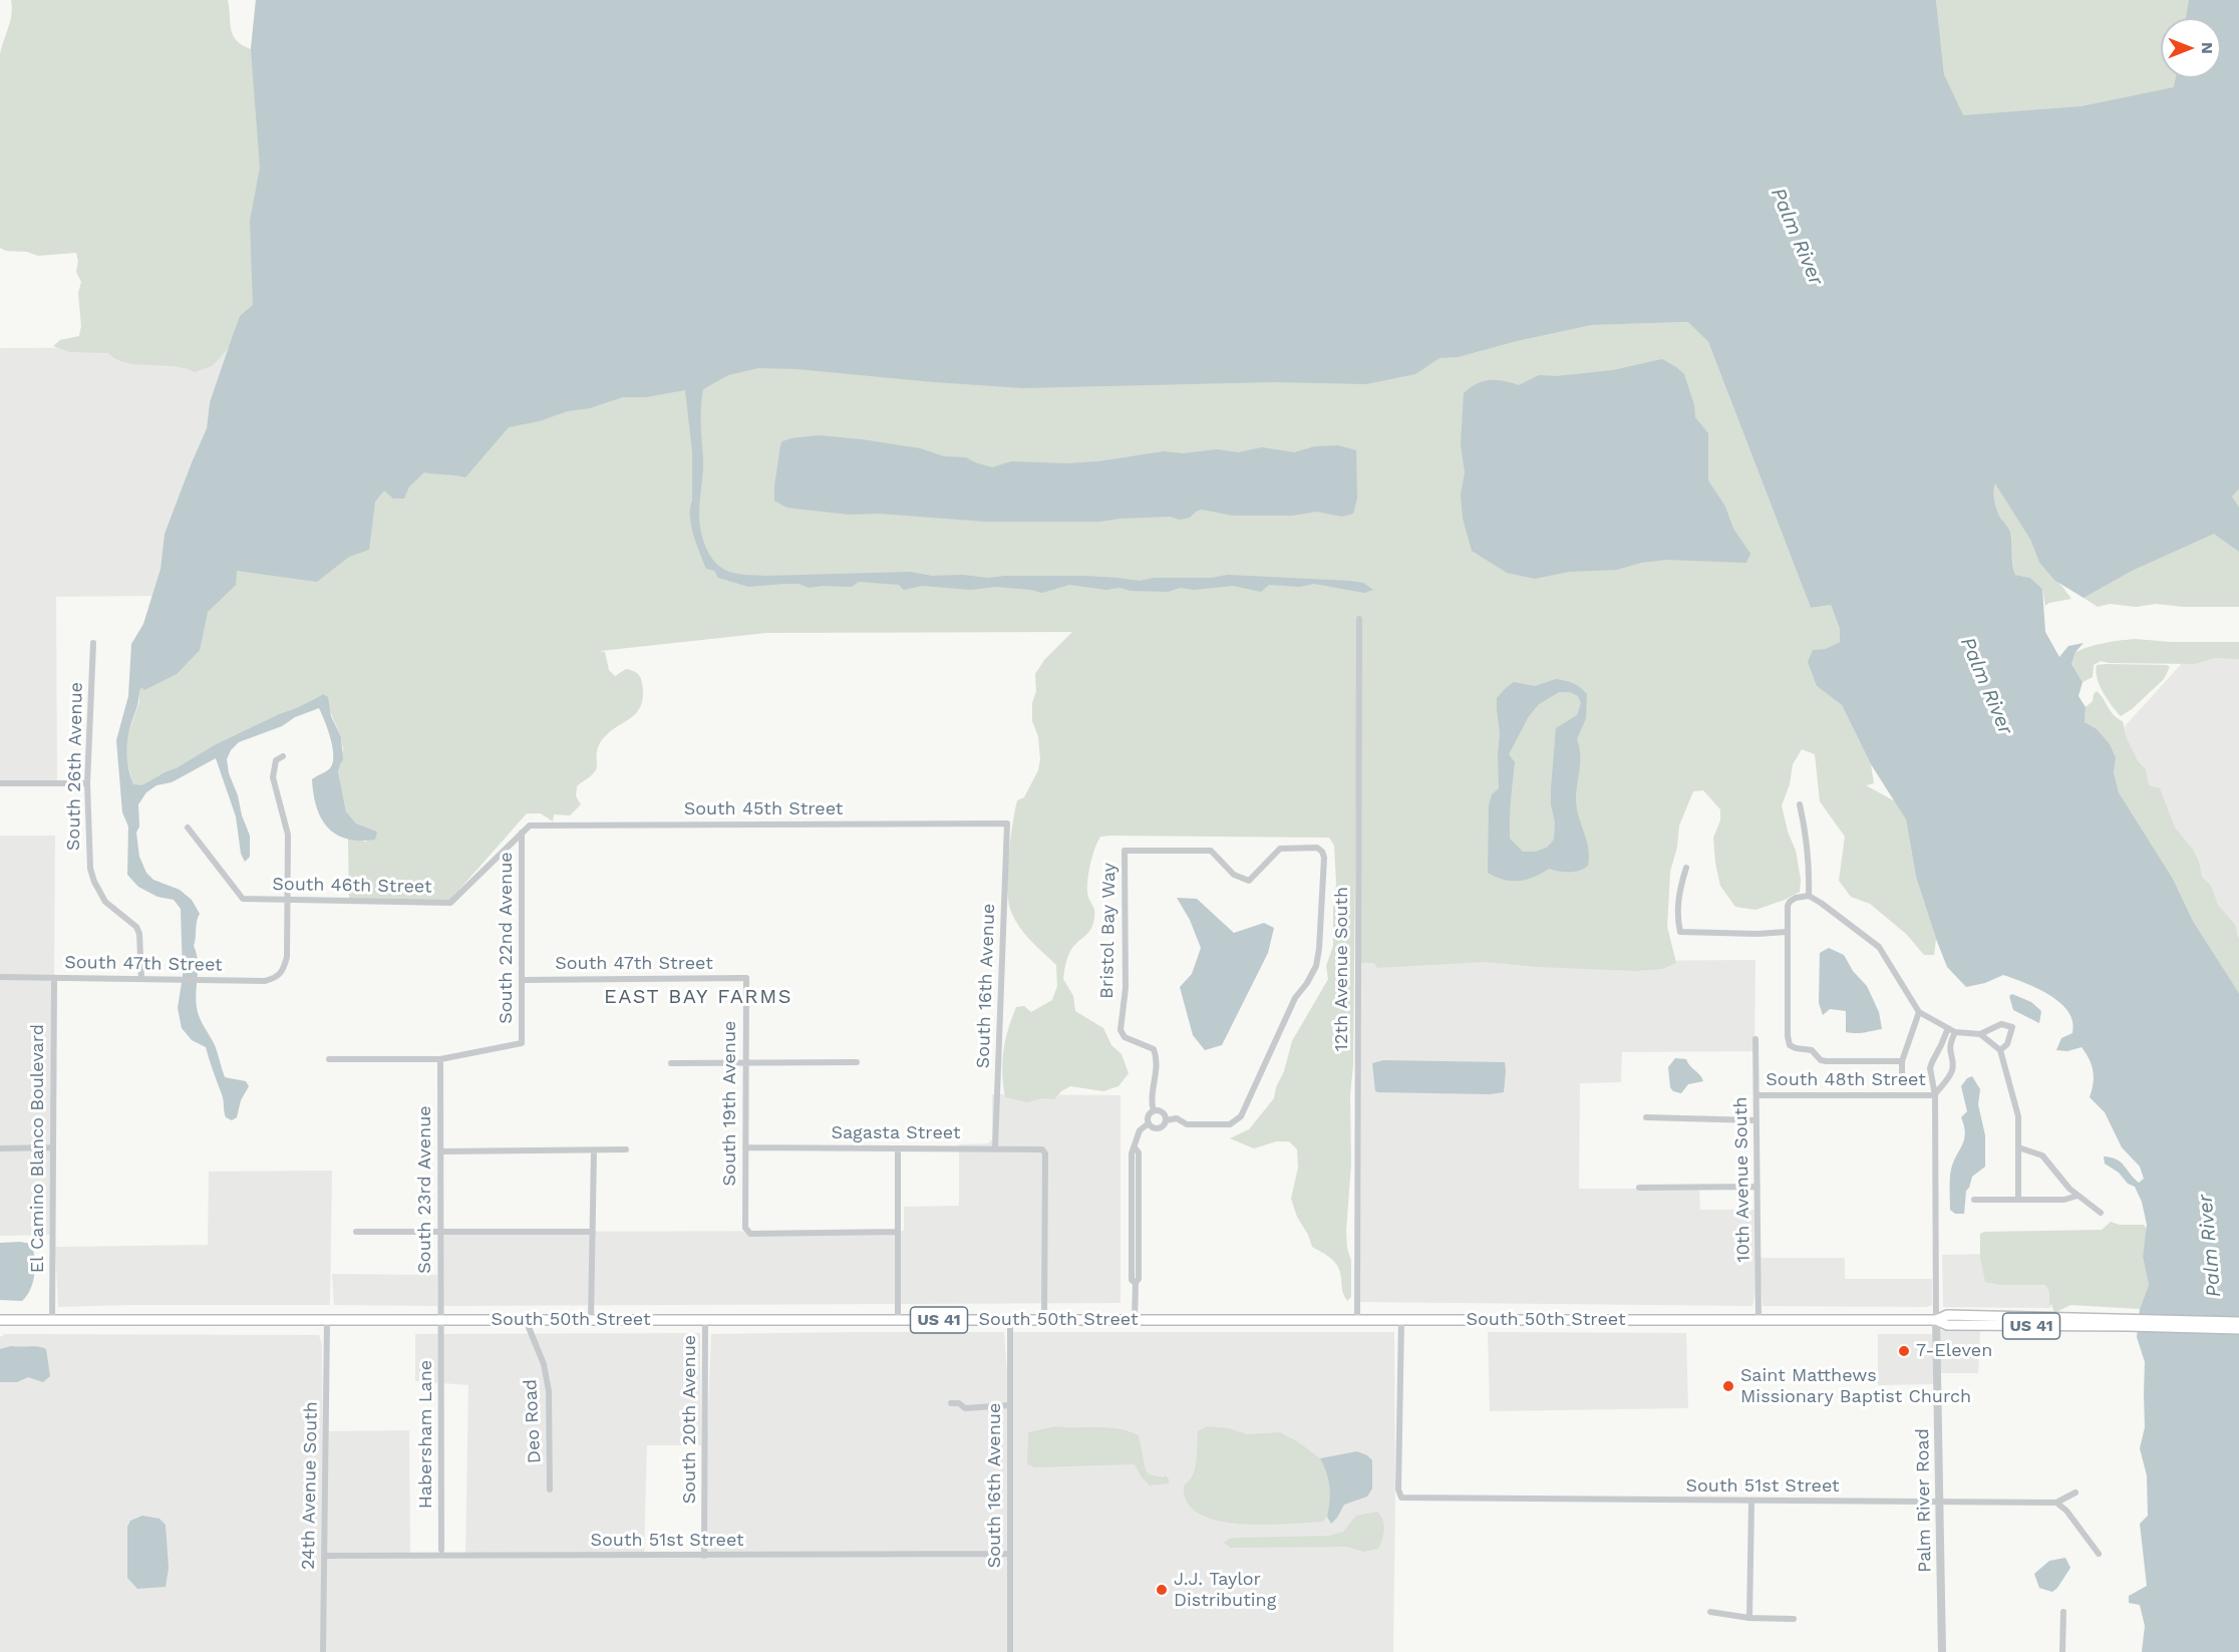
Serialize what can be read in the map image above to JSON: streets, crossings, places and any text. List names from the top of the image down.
{
  "streets": {
    "main road": ["South 50th Street", "US 41"],
    "street": [
      "South 26th Avenue",
      "South 45th Street",
      "South 46th Street",
      "Bristol Bay Way",
      "South 22nd Avenue",
      "South 47th Street",
      "12th Avenue South",
      "South 16th Avenue",
      "South 48th Street",
      "South 19th Avenue",
      "Sagasta Street",
      "El Camino Blanco Boulevard",
      "10th Avenue South",
      "South 23rd Avenue",
      "South 20th Avenue",
      "Deo Road",
      "Habersham Lane",
      "24th Avenue South",
      "South 51st Street",
      "Palm River Road"
    ]
  },
  "crossings": [
    ["South 26th Avenue", "South 47th Street"],
    ["South 45th Street", "South 46th Street"],
    ["South 45th Street", "South 22nd Avenue"],
    ["South 45th Street", "South 16th Avenue"],
    ["South 46th Street", "South 22nd Avenue"],
    ["South 46th Street", "South 47th Street"],
    ["South 22nd Avenue", "South 47th Street"],
    ["South 22nd Avenue", "South 23rd Avenue"],
    ["South 47th Street", "South 19th Avenue"],
    ["South 47th Street", "El Camino Blanco Boulevard"],
    ["12th Avenue South", "South 50th Street"],
    ["South 16th Avenue", "Sagasta Street"],
    ["South 16th Avenue", "South 50th Street"],
    ["South 16th Avenue", "South 51st Street"],
    ["South 48th Street", "10th Avenue South"],
    ["South 48th Street", "Palm River Road"],
    ["South 19th Avenue", "Sagasta Street"],
    ["Sagasta Street", "South 50th Street"],
    ["El Camino Blanco Boulevard", "South 50th Street"],
    ["10th Avenue South", "South 50th Street"],
    ["South 23rd Avenue", "South 50th Street"],
    ["South 23rd Avenue", "Habersham Lane"],
    ["South 50th Street", "South 20th Avenue"],
    ["South 50th Street", "Deo Road"],
    ["South 50th Street", "Habersham Lane"],
    ["South 50th Street", "24th Avenue South"],
    ["South 50th Street", "South 51st Street"],
    ["South 50th Street", "Palm River Road"],
    ["South 20th Avenue", "South 51st Street"],
    ["24th Avenue South", "South 51st Street"],
    ["South 51st Street", "Palm River Road"]
  ],
  "districts": ["EAST BAY FARMS"],
  "water": ["Palm River"],
  "places": ["7-Eleven", "Saint Matthews Missionary Baptist Church", "J.J. Taylor Distributing"],
  "north": "right"
}
